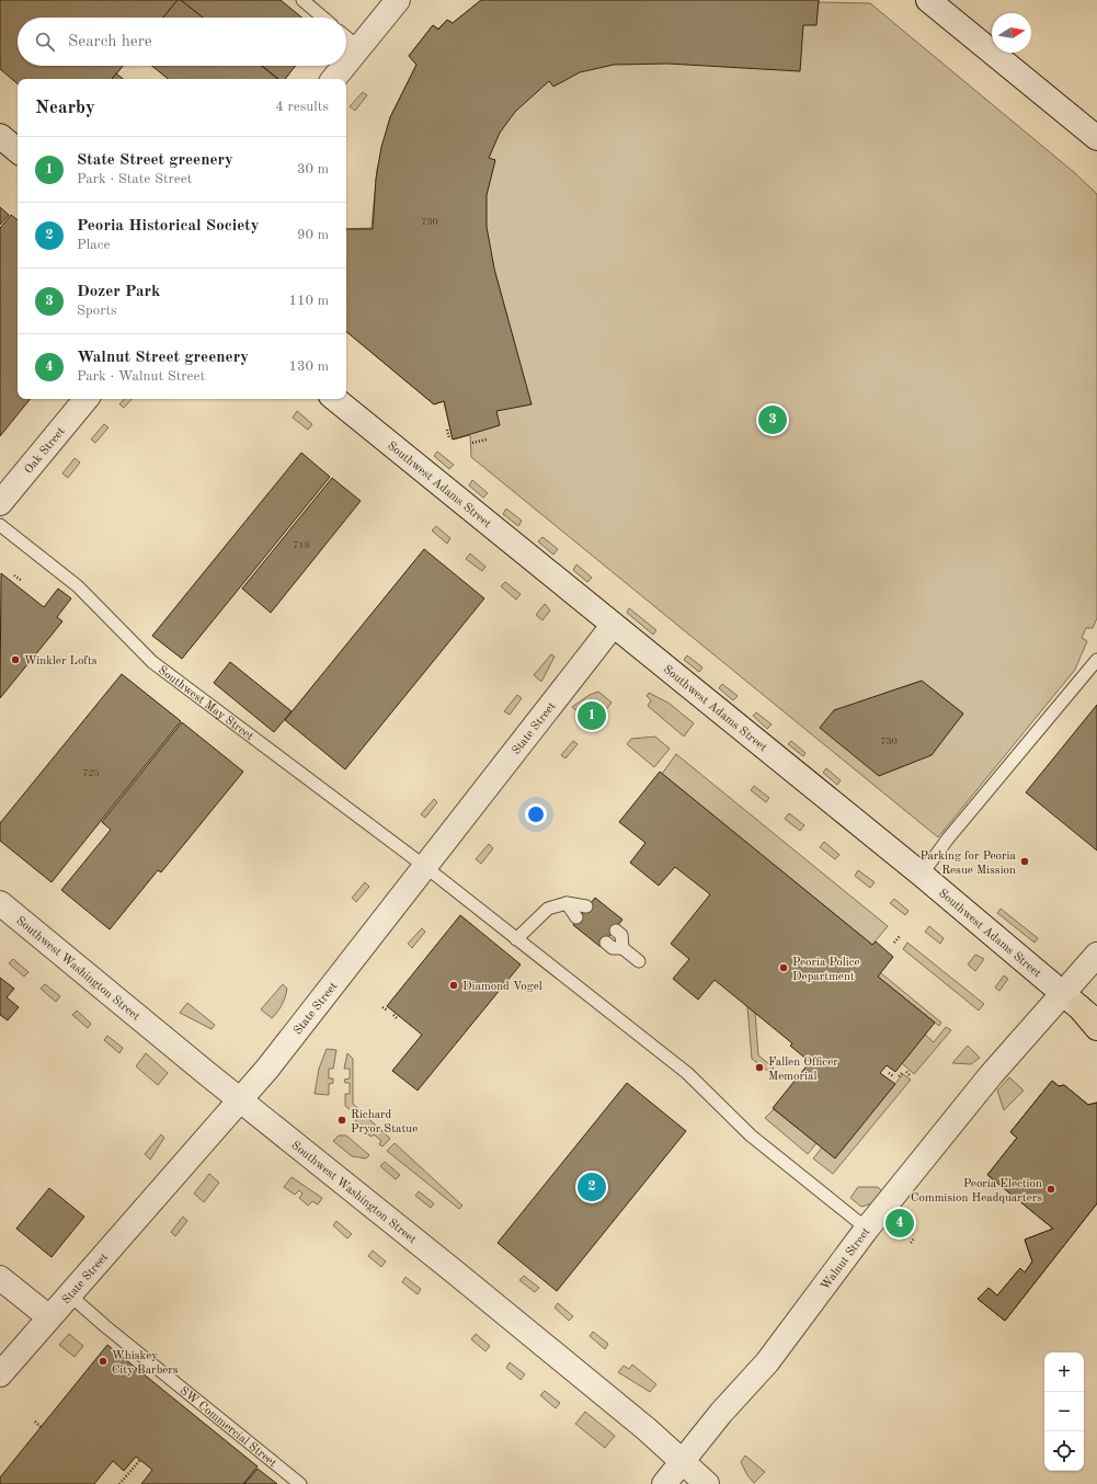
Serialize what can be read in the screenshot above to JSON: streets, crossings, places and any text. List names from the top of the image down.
{
  "streets": {
    "street": [
      "Oak Street",
      "Southwest Adams Street",
      "State Street",
      "Southwest Washington Street",
      "Walnut Street"
    ],
    "lane": ["Southwest May Street", "SW Commercial Street"]
  },
  "crossings": [
    ["Southwest Adams Street", "State Street"],
    ["Southwest Adams Street", "Walnut Street"],
    ["Southwest May Street", "State Street"],
    ["Southwest May Street", "Walnut Street"],
    ["State Street", "Southwest Washington Street"],
    ["State Street", "SW Commercial Street"],
    ["Southwest Washington Street", "Walnut Street"]
  ],
  "places": [
    "Winkler Lofts",
    "Parking for Peoria Resue Mission",
    "Peoria Police Department",
    "Diamond Vogel",
    "Fallen Officer Memorial",
    "Richard Pryor Statue",
    "Peoria Election Commision Headquarters",
    "Whiskey City Barbers"
  ],
  "house_numbers": [
    "730",
    "718",
    "730",
    "725"
  ],
  "north": "right",
  "page": {
    "search": "Search here",
    "heading": ["Nearby", "4 results"],
    "list": [
      {
        "mark": "1",
        "name": "State Street greenery",
        "note": "Park · State Street",
        "value": "30 m"
      },
      {
        "mark": "2",
        "name": "Peoria Historical Society",
        "note": "Place",
        "value": "90 m"
      },
      {
        "mark": "3",
        "name": "Dozer Park",
        "note": "Sports",
        "value": "110 m"
      },
      {
        "mark": "4",
        "name": "Walnut Street greenery",
        "note": "Park · Walnut Street",
        "value": "130 m"
      }
    ],
    "pins": [
      "3",
      "1",
      "2",
      "4"
    ],
    "map_buttons": ["+", "−"]
  }
}
